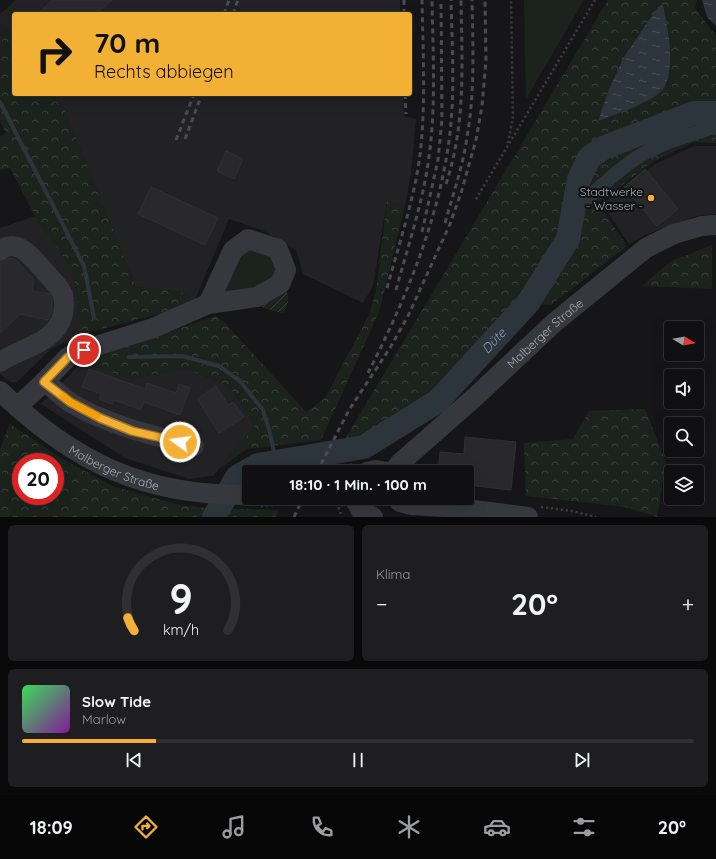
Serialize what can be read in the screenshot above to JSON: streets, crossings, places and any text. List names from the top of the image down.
{
  "streets": {
    "street": ["Malberger Straße"]
  },
  "water": ["Düte"],
  "places": ["Stadtwerke - Wasser -"],
  "north": "right",
  "page": {
    "turn": ["70 m", "Rechts abbiegen"],
    "limit": "20",
    "trip": "18:10 · 1 Min. · 100 m",
    "tile": "Klima",
    "heat": ["−", "20°", "+"],
    "song": ["Slow Tide", "Marlow"],
    "tabs": ["18:09", "20°"],
    "gauge": ["9", "km/h"]
  }
}
